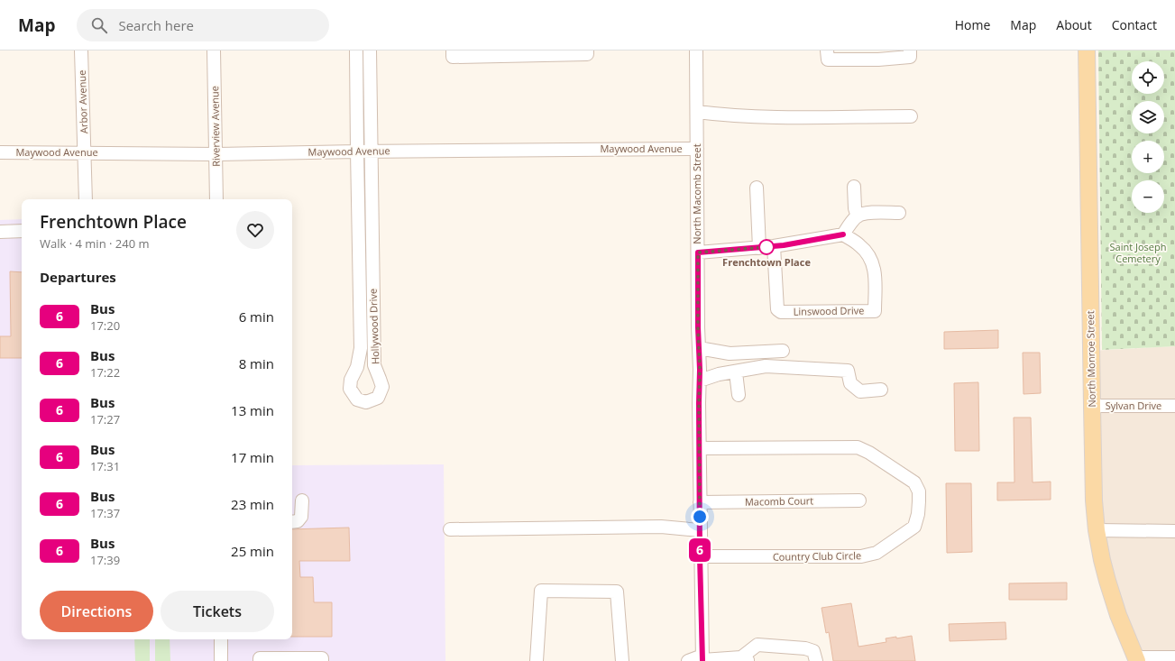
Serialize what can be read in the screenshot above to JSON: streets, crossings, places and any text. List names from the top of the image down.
{
  "streets": {
    "main road": ["North Monroe Street"],
    "street": [
      "Arbor Avenue",
      "Riverview Avenue",
      "Maywood Avenue",
      "North Macomb Street",
      "Linswood Drive",
      "Hollywood Drive",
      "Sylvan Drive",
      "Macomb Court",
      "Country Club Circle"
    ]
  },
  "crossings": [
    ["Arbor Avenue", "Maywood Avenue"],
    ["Riverview Avenue", "Maywood Avenue"],
    ["Maywood Avenue", "North Macomb Street"],
    ["Maywood Avenue", "Hollywood Drive"],
    ["North Macomb Street", "Macomb Court"],
    ["North Macomb Street", "Country Club Circle"],
    ["North Monroe Street", "Sylvan Drive"]
  ],
  "parks": ["Saint Joseph Cemetery"],
  "places": ["Frenchtown Place"],
  "lines": ["bus line 6"],
  "page": {
    "header": "Map",
    "search": "Search here",
    "nav": [
      "Home",
      "Map",
      "About",
      "Contact"
    ],
    "on_map": "6",
    "map_buttons": ["+", "−"],
    "heading": [
      ["Frenchtown Place", "Walk · 4 min · 240 m"],
      "Departures"
    ],
    "list": [
      {
        "mark": "6",
        "name": "Bus",
        "note": "17:20",
        "value": "6 min"
      },
      {
        "mark": "6",
        "name": "Bus",
        "note": "17:22",
        "value": "8 min"
      },
      {
        "mark": "6",
        "name": "Bus",
        "note": "17:27",
        "value": "13 min"
      },
      {
        "mark": "6",
        "name": "Bus",
        "note": "17:31",
        "value": "17 min"
      },
      {
        "mark": "6",
        "name": "Bus",
        "note": "17:37",
        "value": "23 min"
      },
      {
        "mark": "6",
        "name": "Bus",
        "note": "17:39",
        "value": "25 min"
      }
    ],
    "buttons": ["Directions", "Tickets"]
  }
}
